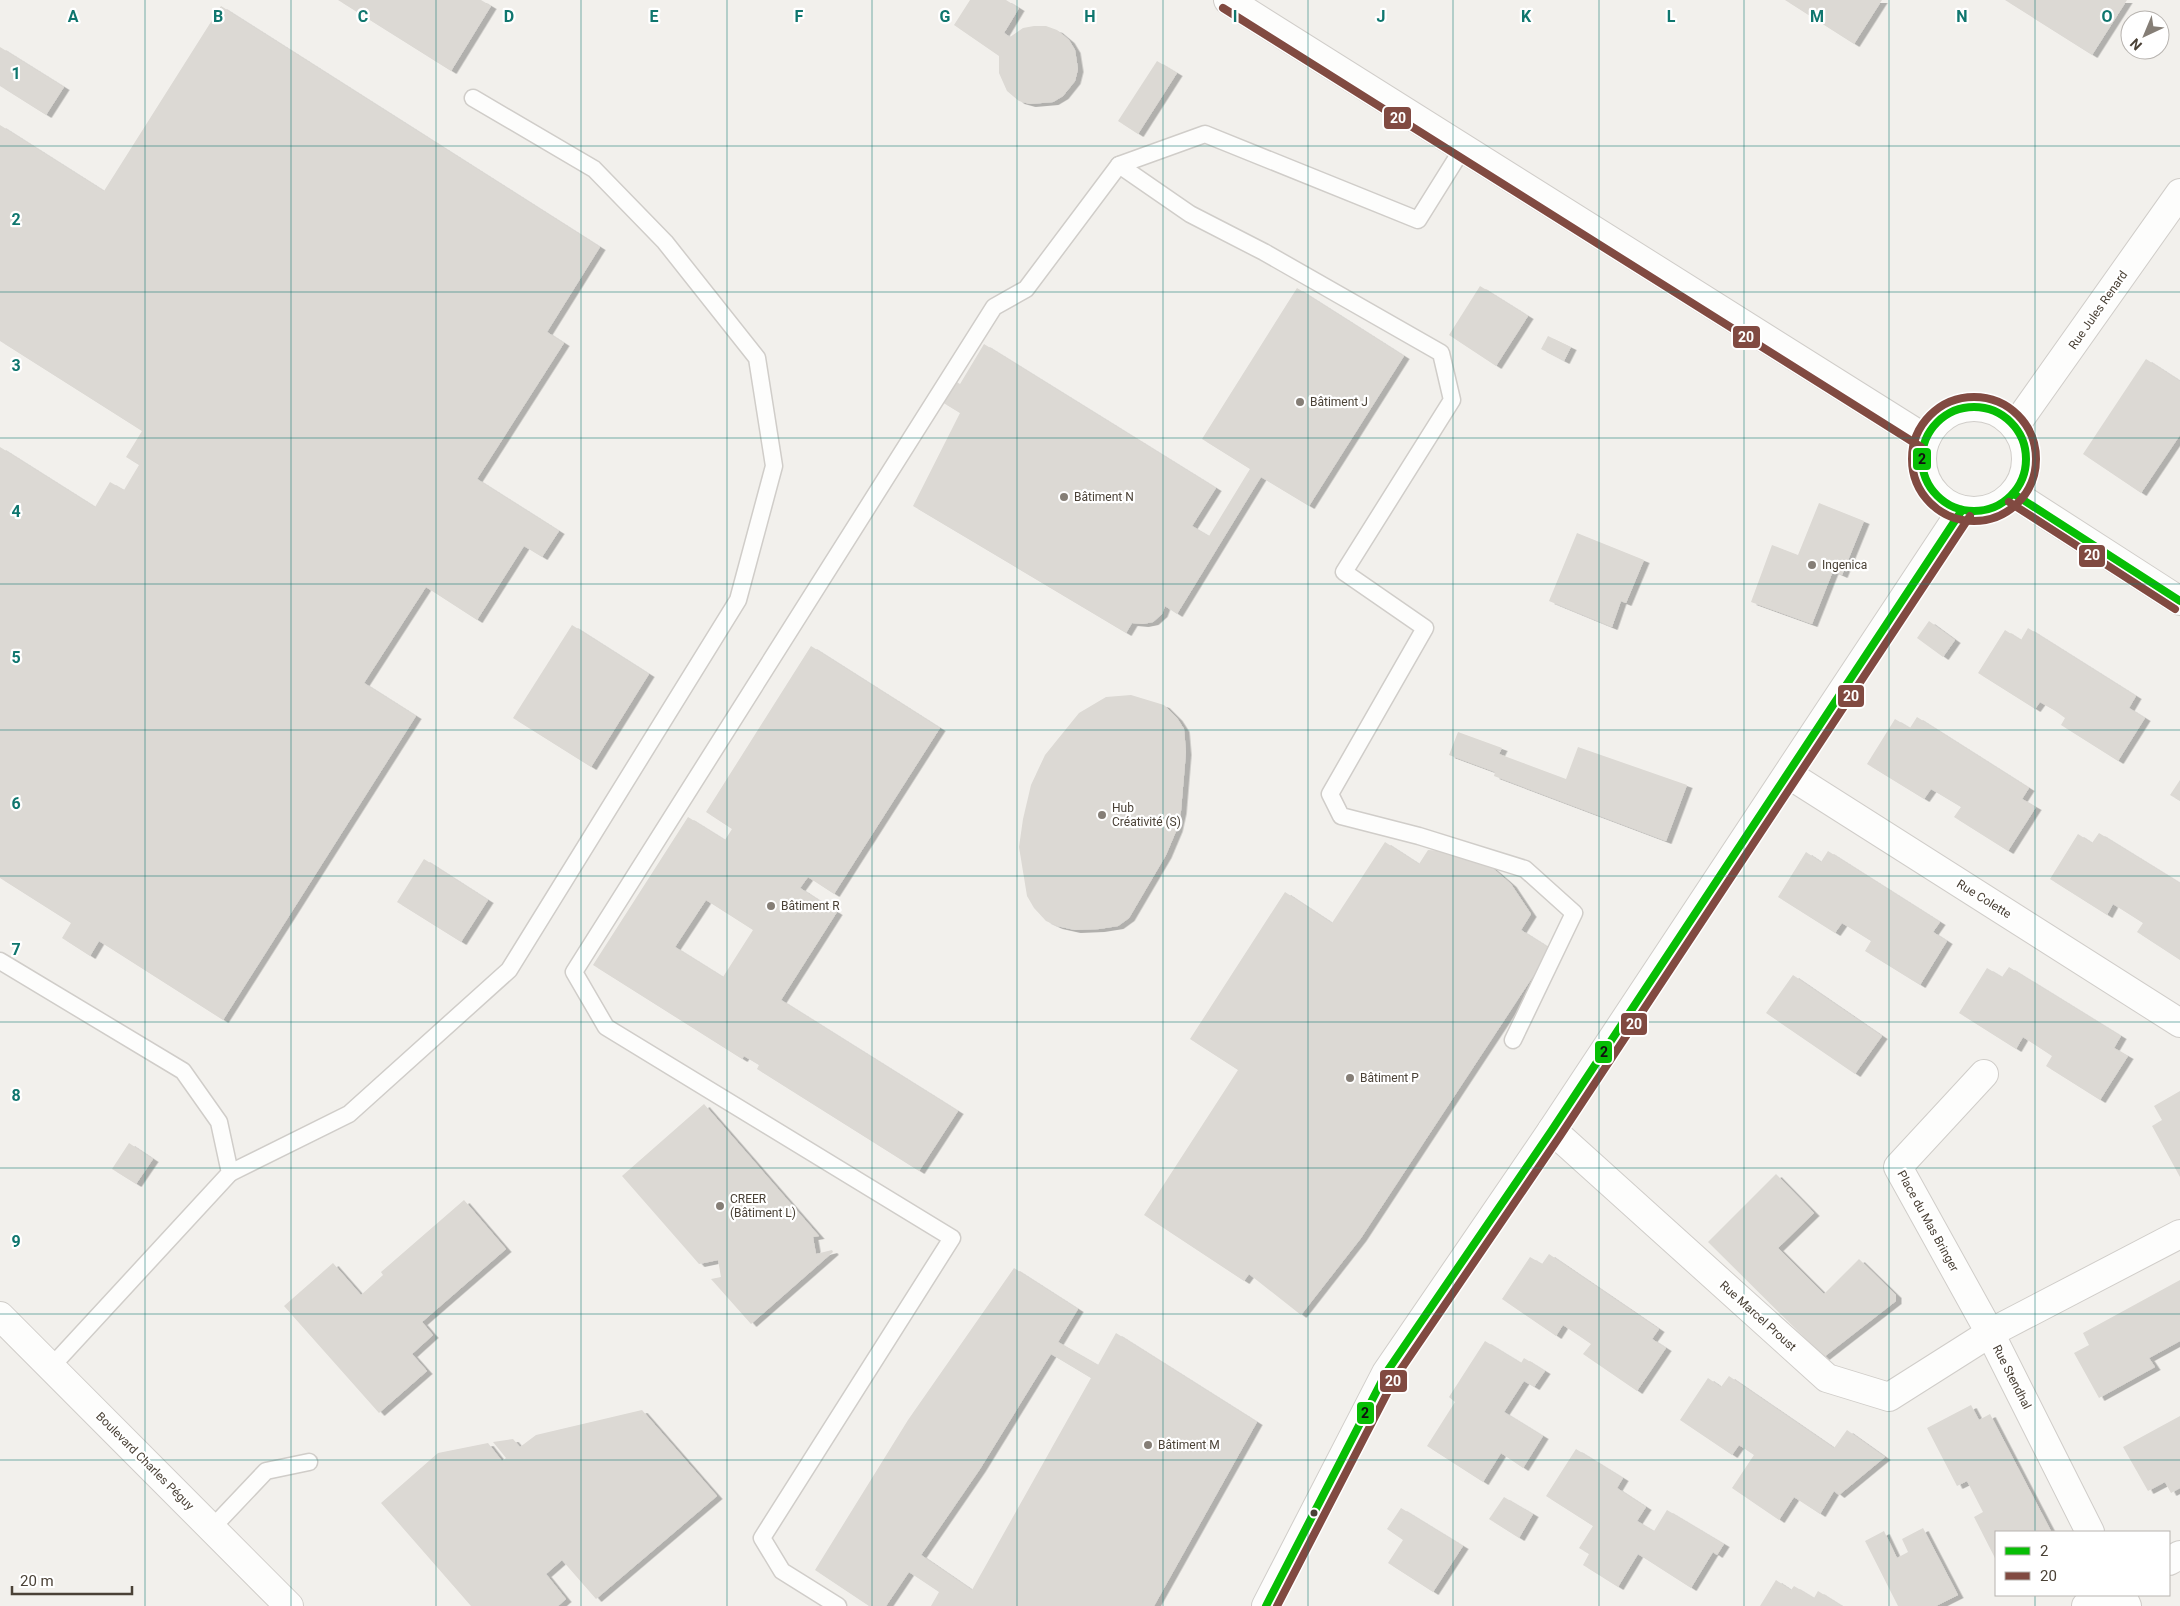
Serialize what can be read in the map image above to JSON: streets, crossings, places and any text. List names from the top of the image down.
{
  "streets": {
    "street": [
      "Rue Jules Renard",
      "Rue Colette",
      "Place du Mas Bringer",
      "Rue Marcel Proust",
      "Rue Stendhal",
      "Boulevard Charles Péguy"
    ]
  },
  "crossings": [
    ["Place du Mas Bringer", "Rue Marcel Proust"],
    ["Place du Mas Bringer", "Rue Stendhal"],
    ["Rue Marcel Proust", "Rue Stendhal"]
  ],
  "places": [
    "Bâtiment J",
    "Bâtiment N",
    "Ingenica",
    "Hub Créativité (S)",
    "Bâtiment R",
    "Bâtiment P",
    "CREER (Bâtiment L)",
    "Bâtiment M"
  ],
  "lines": ["transit line 20", "transit line 2"],
  "legend": ["2", "20"],
  "scale_bar": "20 m",
  "north": "bottom left",
  "grid": {
    "columns": [
      "A",
      "B",
      "C",
      "D",
      "E",
      "F",
      "G",
      "H",
      "I",
      "J",
      "K",
      "L",
      "M",
      "N",
      "O"
    ],
    "rows": [
      "1",
      "2",
      "3",
      "4",
      "5",
      "6",
      "7",
      "8",
      "9"
    ]
  }
}
